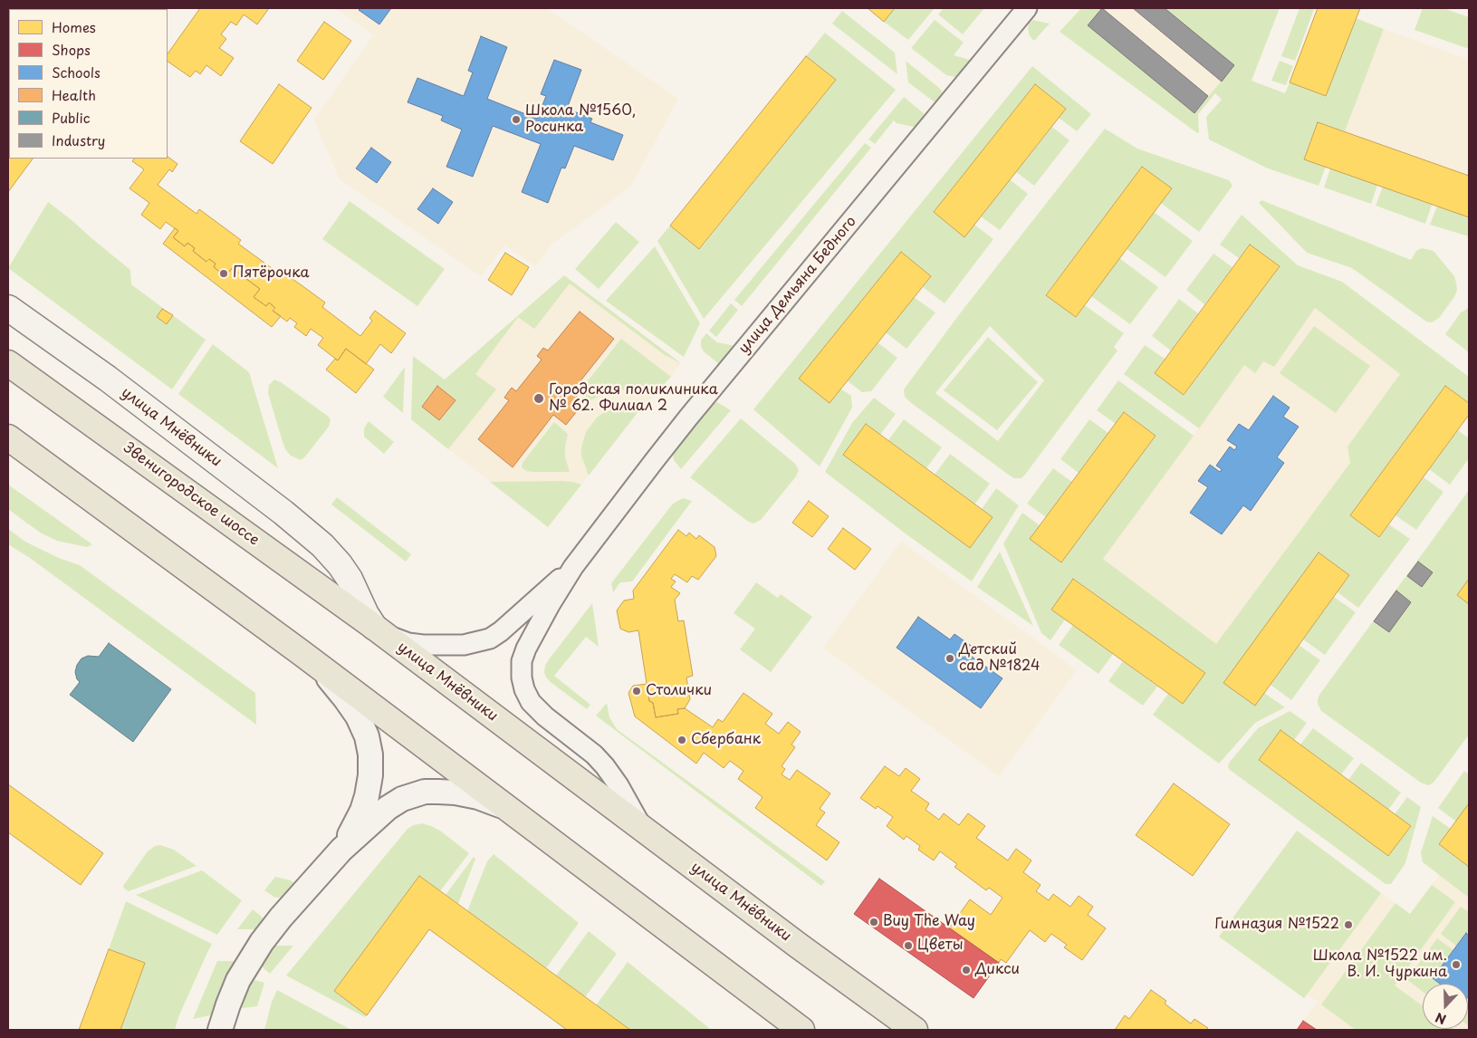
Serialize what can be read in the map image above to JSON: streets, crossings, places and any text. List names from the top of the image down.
{
  "streets": {
    "main road": ["улица Мнёвники", "Звенигородское шоссе"],
    "street": ["улица Демьяна Бедного"]
  },
  "crossings": [
    ["улица Демьяна Бедного", "улица Мнёвники"],
    ["улица Демьяна Бедного", "Звенигородское шоссе"],
    ["улица Мнёвники", "Звенигородское шоссе"]
  ],
  "places": [
    "Школа №1560, Росинка",
    "Пятёрочка",
    "Городская поликлиника № 62. Филиал 2",
    "Детский сад №1824",
    "Столички",
    "Сбербанк",
    "Buy The Way",
    "Гимназия №1522",
    "Цветы",
    "Школа №1522 им. В. И. Чуркина",
    "Дикси"
  ],
  "legend": [
    "Homes",
    "Shops",
    "Schools",
    "Health",
    "Public",
    "Industry"
  ],
  "north": "bottom"
}
